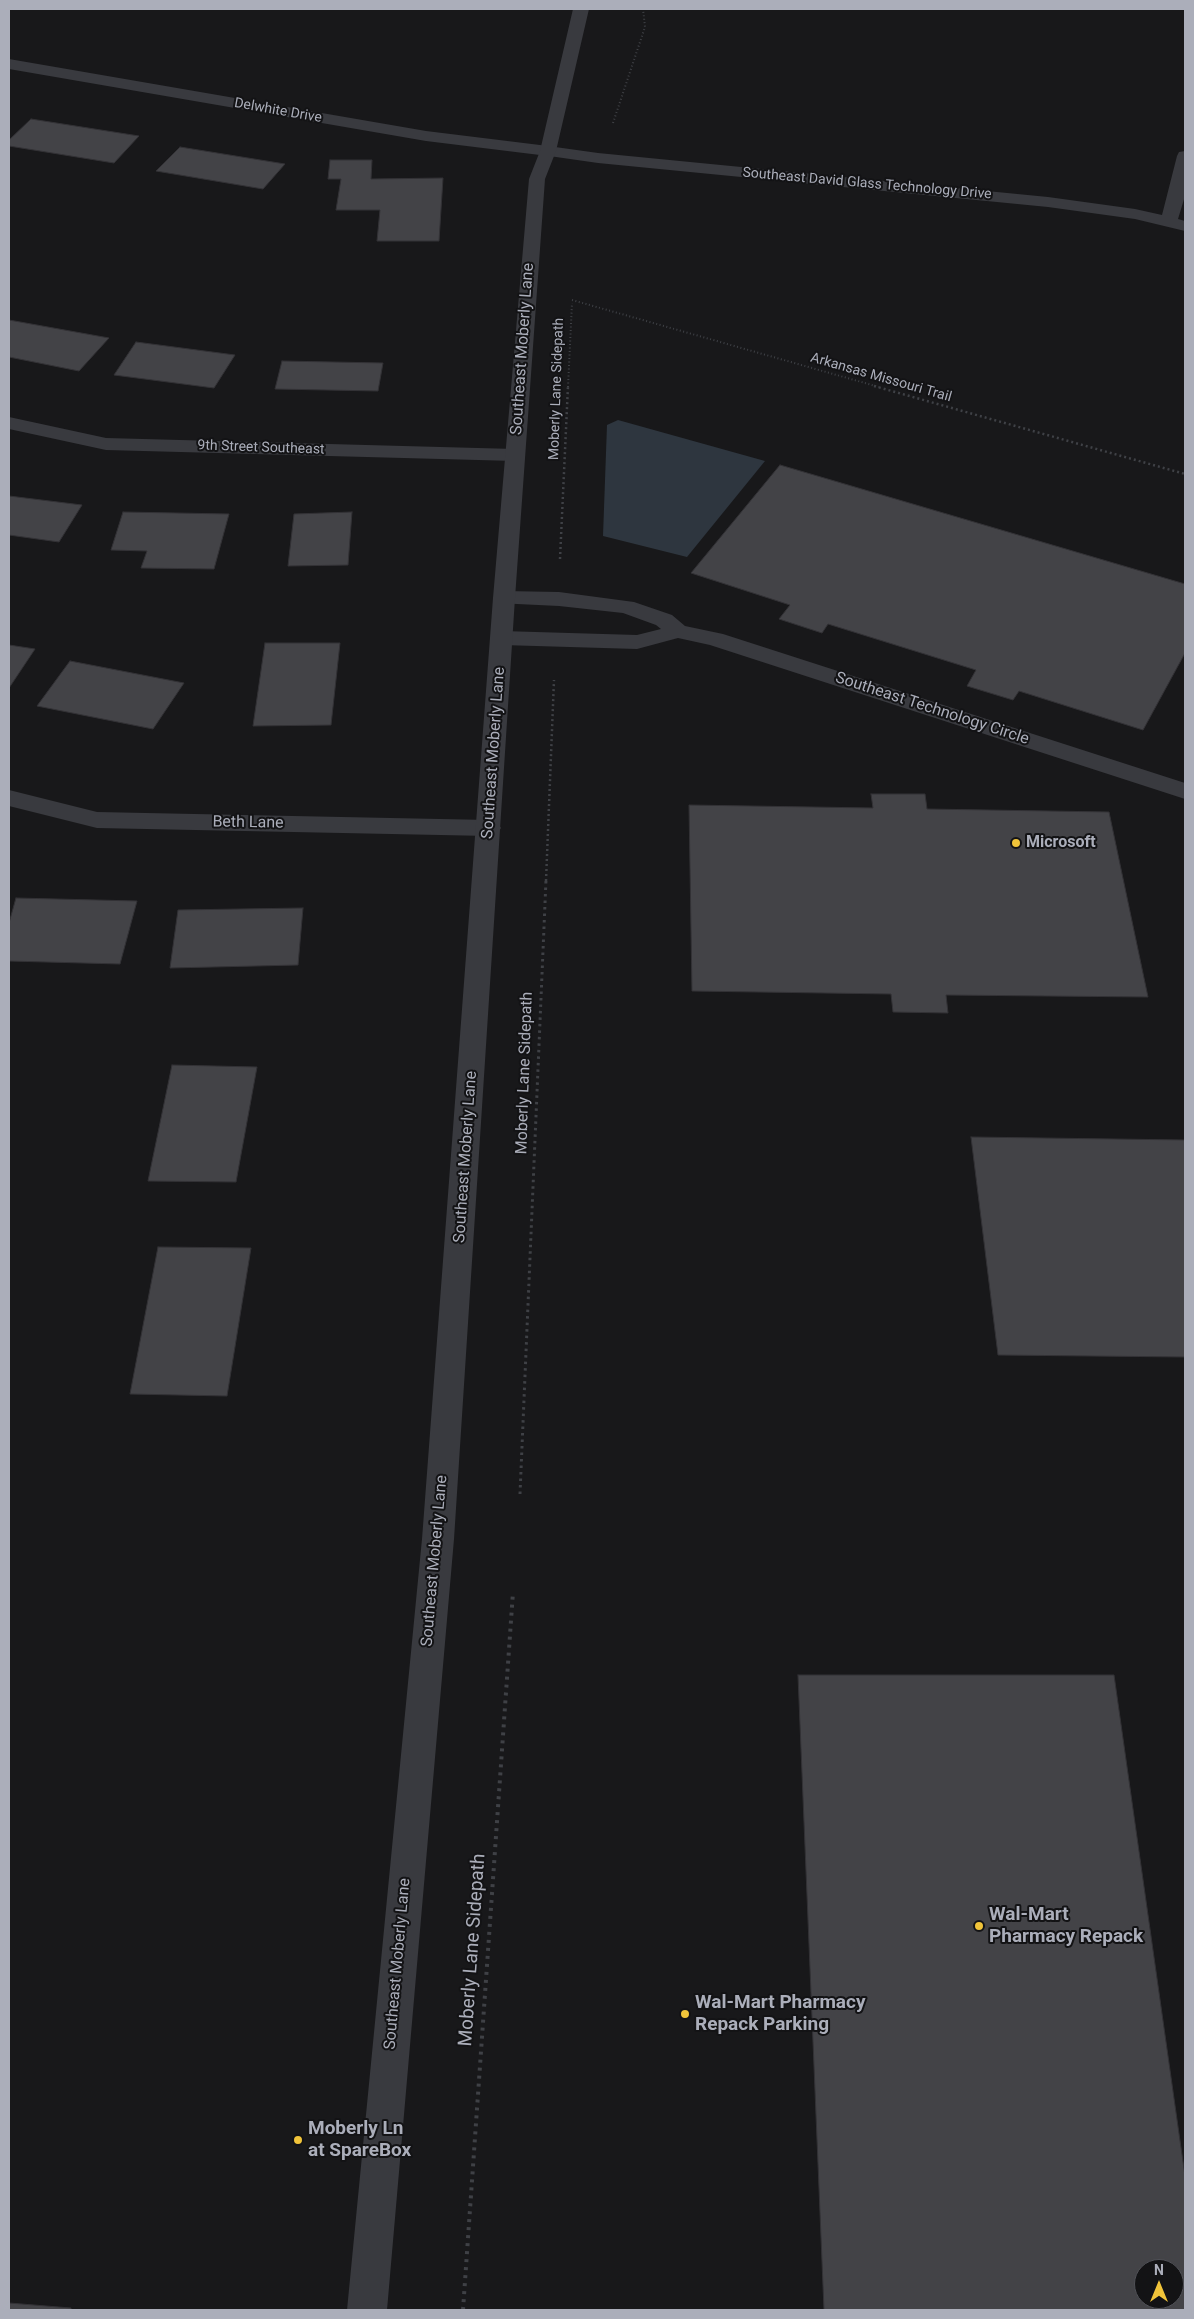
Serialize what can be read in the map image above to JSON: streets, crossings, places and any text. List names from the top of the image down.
{
  "streets": {
    "street": [
      "Delwhite Drive",
      "Southeast David Glass Technology Drive",
      "Southeast Moberly Lane",
      "9th Street Southeast",
      "Southeast Technology Circle",
      "Beth Lane"
    ],
    "path": ["Arkansas Missouri Trail", "Moberly Lane Sidepath"]
  },
  "crossings": [
    ["Delwhite Drive", "Southeast David Glass Technology Drive"],
    ["Delwhite Drive", "Southeast Moberly Lane"],
    ["Southeast David Glass Technology Drive", "Southeast Moberly Lane"],
    ["Southeast Moberly Lane", "9th Street Southeast"],
    ["Southeast Moberly Lane", "Southeast Technology Circle"],
    ["Southeast Moberly Lane", "Beth Lane"],
    ["Arkansas Missouri Trail", "Moberly Lane Sidepath"]
  ],
  "places": [
    "Microsoft",
    "Wal-Mart Pharmacy Repack",
    "Wal-Mart Pharmacy Repack Parking",
    "Moberly Ln at SpareBox"
  ],
  "north": "top"
}
